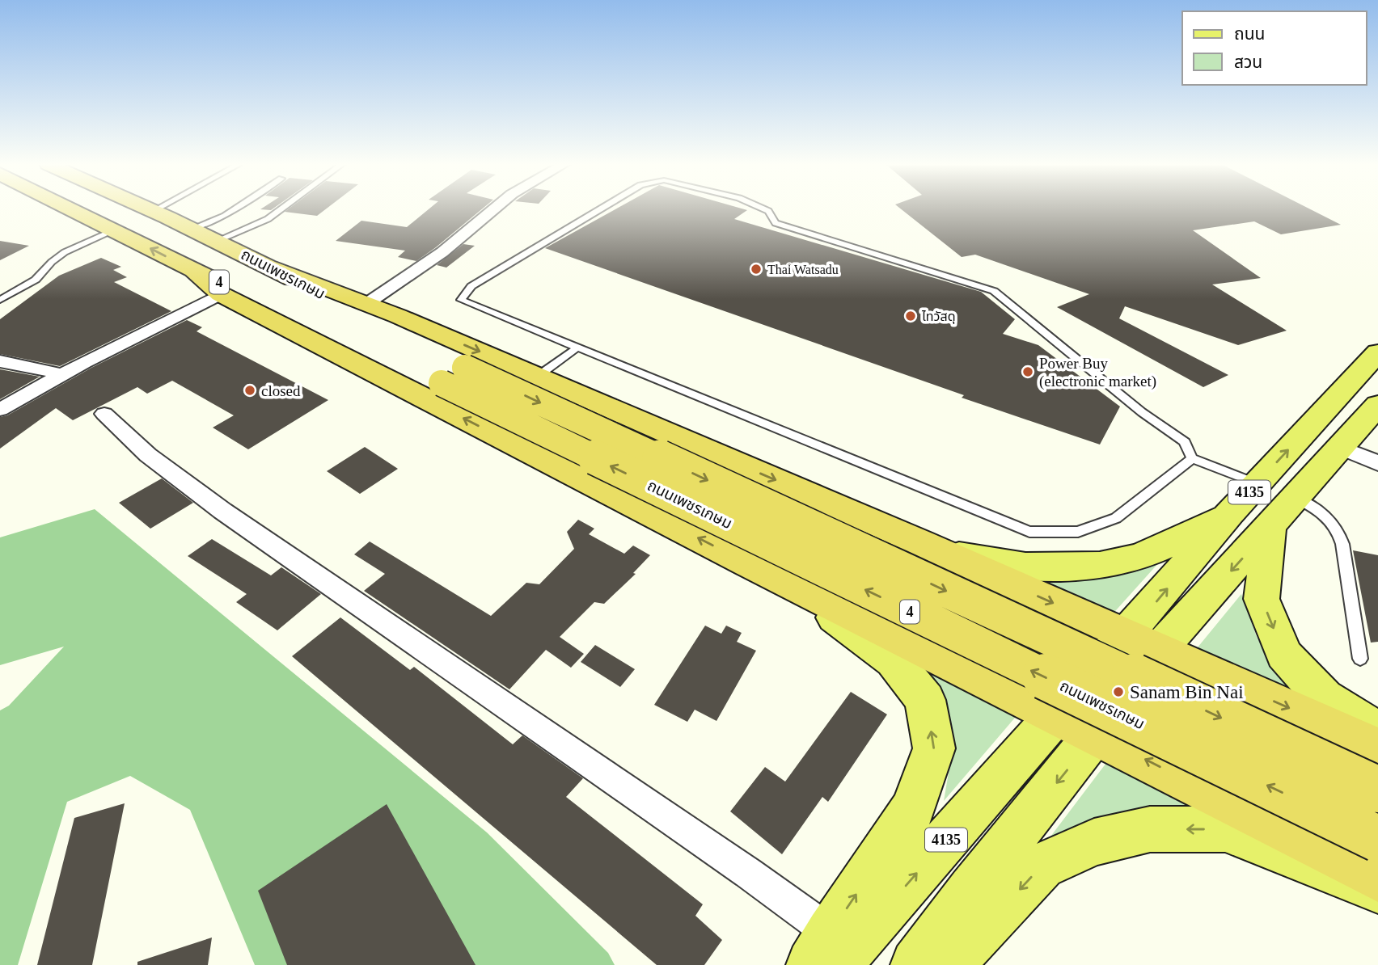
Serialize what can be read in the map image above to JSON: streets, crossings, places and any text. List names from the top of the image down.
{
  "streets": {
    "highway": ["ถนนเพชรเกษม", "4"],
    "main road": ["4135"]
  },
  "places": [
    "Thai Watsadu",
    "ไทวัสดุ",
    "Power Buy (electronic market)",
    "closed",
    "Sanam Bin Nai"
  ],
  "legend": ["ถนน", "สวน"]
}
